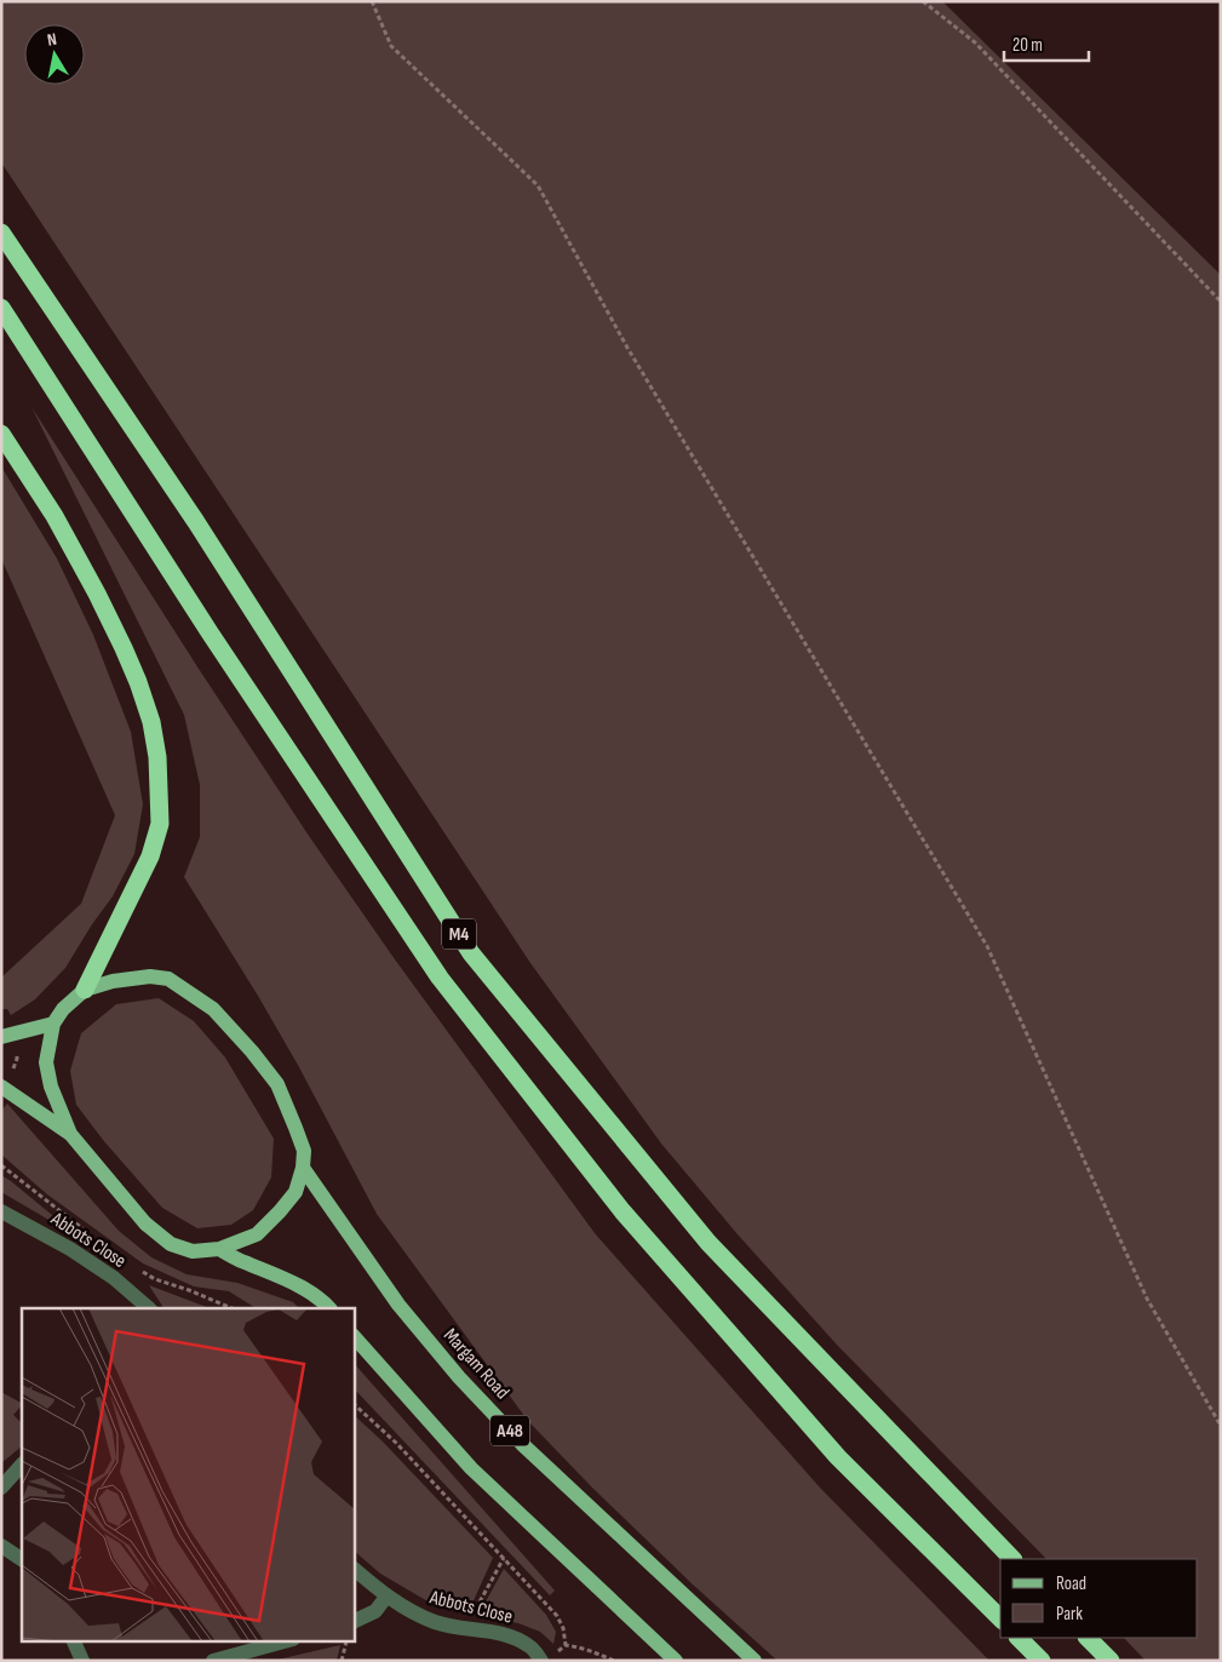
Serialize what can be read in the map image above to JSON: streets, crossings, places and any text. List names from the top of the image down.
{
  "streets": {
    "highway": ["M4"],
    "main road": ["Margam Road", "A48"],
    "street": ["Abbots Close"]
  },
  "legend": ["Road", "Park"],
  "scale_bar": "20 m",
  "north": "top"
}
